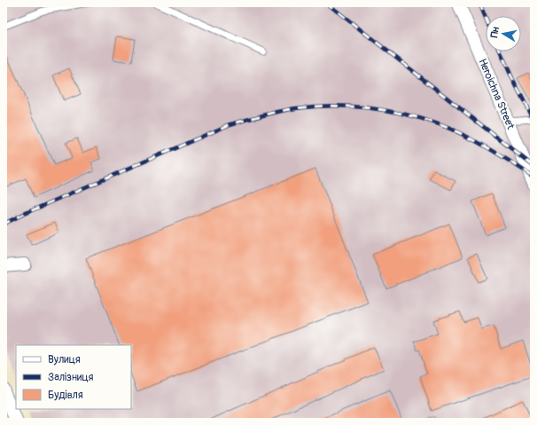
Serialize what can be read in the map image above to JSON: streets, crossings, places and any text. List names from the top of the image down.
{
  "streets": {
    "street": ["Heroichna Street"]
  },
  "legend": ["Вулиця", "Залізниця", "Будівля"],
  "north": "left"
}
